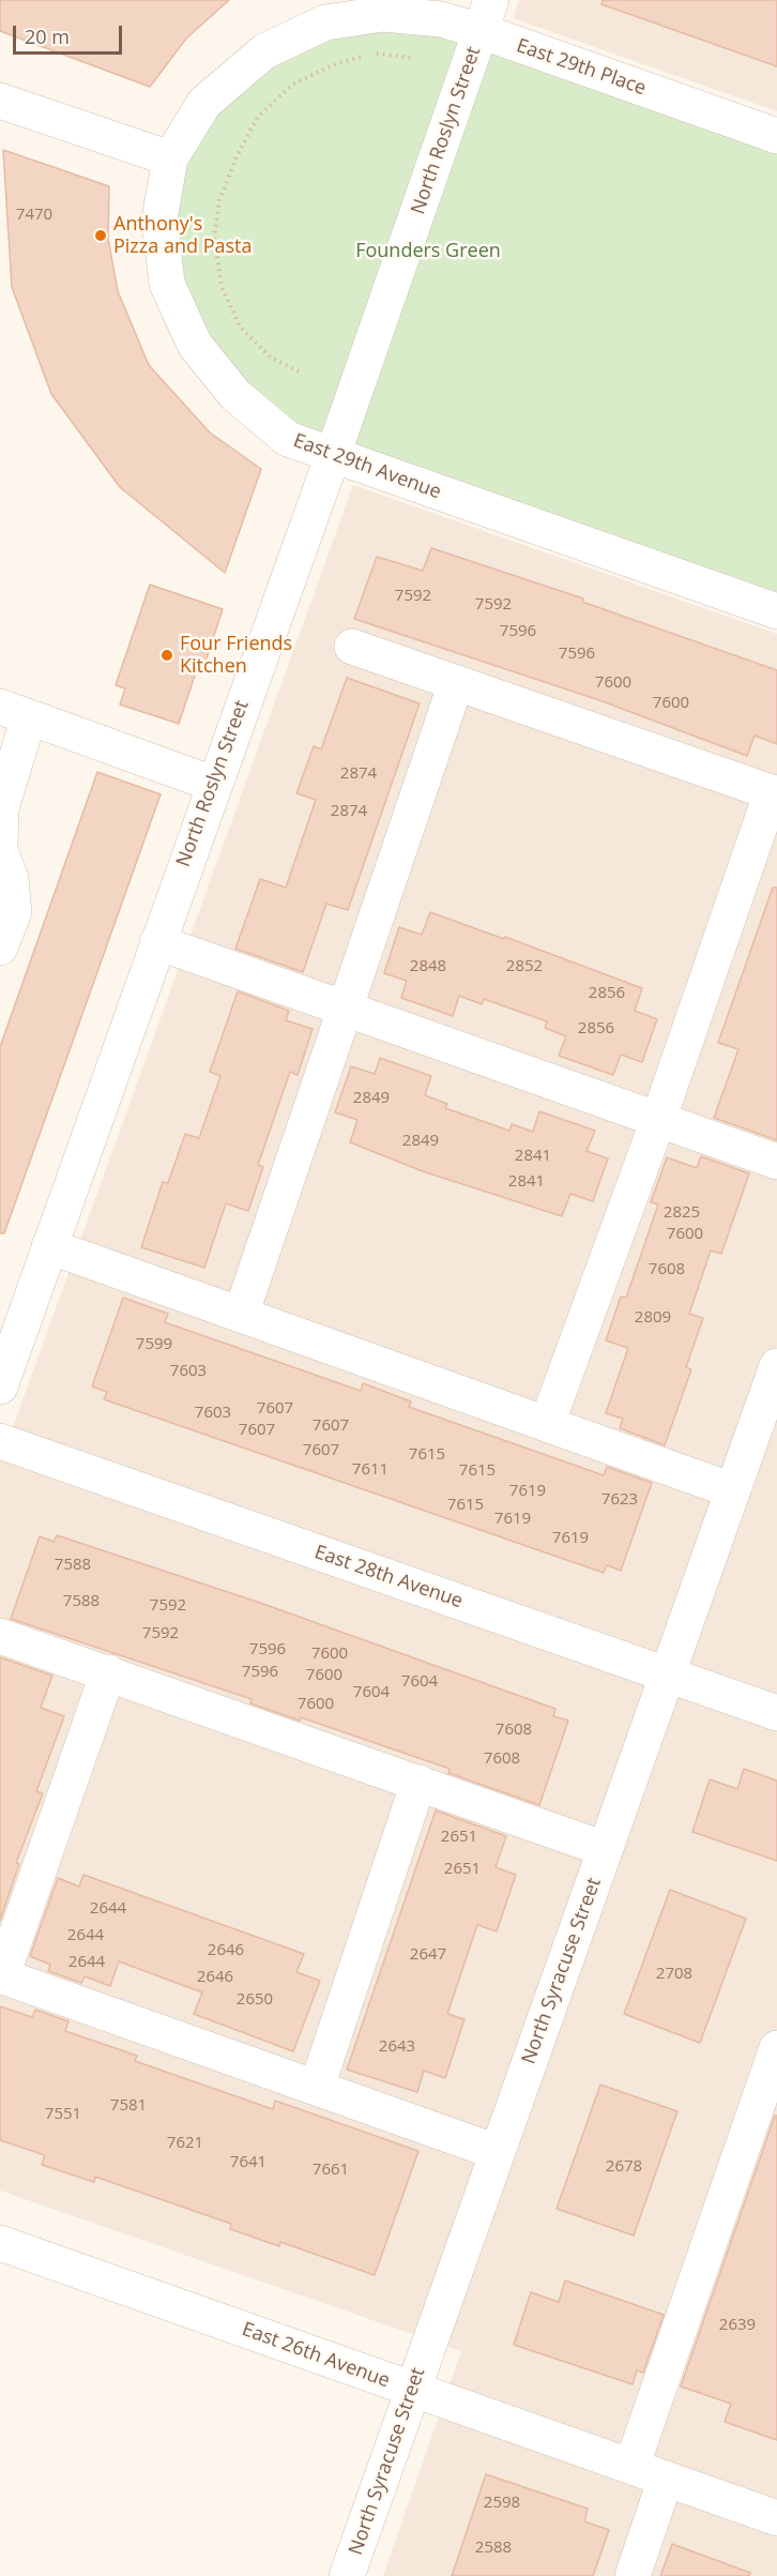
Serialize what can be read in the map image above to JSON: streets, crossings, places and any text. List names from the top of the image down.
{
  "streets": {
    "street": [
      "East 29th Place",
      "North Roslyn Street",
      "East 29th Avenue",
      "East 28th Avenue",
      "North Syracuse Street",
      "East 26th Avenue"
    ]
  },
  "crossings": [
    ["East 29th Place", "North Roslyn Street"],
    ["East 29th Place", "East 29th Avenue"],
    ["North Roslyn Street", "East 29th Avenue"],
    ["East 28th Avenue", "North Syracuse Street"],
    ["North Syracuse Street", "East 26th Avenue"]
  ],
  "parks": ["Founders Green"],
  "places": ["Anthony's Pizza and Pasta", "Four Friends Kitchen"],
  "house_numbers": [
    "7470",
    "7592",
    "7592",
    "7596",
    "7596",
    "7600",
    "7600",
    "2874",
    "2874",
    "2848",
    "2852",
    "2856",
    "2856",
    "2849",
    "2849",
    "2841",
    "2841",
    "2825",
    "7600",
    "7608",
    "2809",
    "7599",
    "7603",
    "7607",
    "7603",
    "7607",
    "7607",
    "7607",
    "7615",
    "7611",
    "7615",
    "7619",
    "7623",
    "7615",
    "7619",
    "7619",
    "7588",
    "7588",
    "7592",
    "7592",
    "7596",
    "7600",
    "7596",
    "7600",
    "7604",
    "7604",
    "7600",
    "7608",
    "7608",
    "2651",
    "2651",
    "2644",
    "2644",
    "2646",
    "2647",
    "2644",
    "2708",
    "2646",
    "2650",
    "2643",
    "7581",
    "7551",
    "7621",
    "7641",
    "2678",
    "7661",
    "2639",
    "2598",
    "2588"
  ],
  "scale_bar": "20 m"
}
